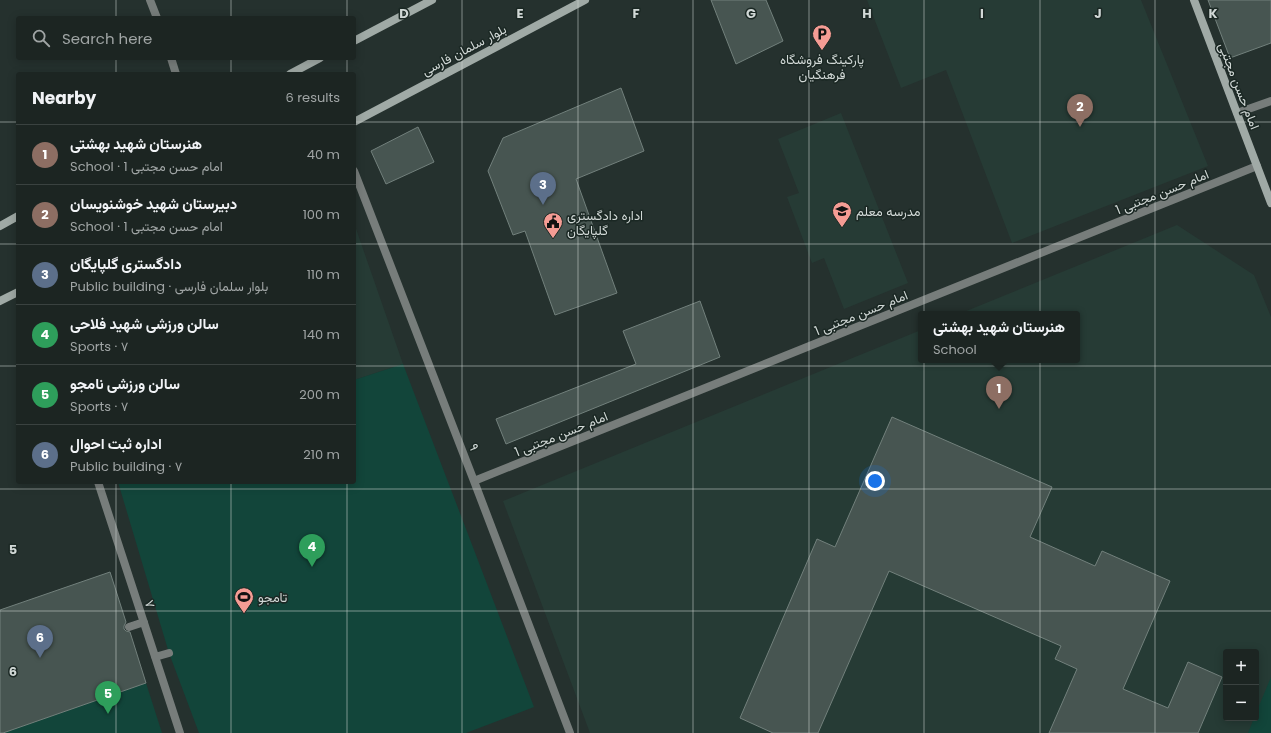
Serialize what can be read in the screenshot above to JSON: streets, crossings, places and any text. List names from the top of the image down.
{
  "streets": {
    "main road": ["بلوار سلمان فارسی", "امام حسن مجتبی"],
    "street": ["امام حسن مجتبی 1", "۹", "۷"]
  },
  "crossings": [
    ["امام حسن مجتبی", "امام حسن مجتبی 1"],
    ["امام حسن مجتبی 1", "۹"]
  ],
  "places": {
    "parking": ["پارکینگ فروشگاه فرهنگیان"],
    "school or university": ["مدرسه معلم"],
    "public building": ["اداره دادگستری گلپایگان"],
    "sports": ["تامجو"]
  },
  "page": {
    "search": "Search here",
    "heading": ["Nearby", "6 results"],
    "pins": [
      "2",
      "3",
      "1",
      "4",
      "6",
      "5"
    ],
    "list": [
      {
        "mark": "1",
        "name": "هنرستان شهید بهشتی",
        "note": "School · امام حسن مجتبی 1",
        "value": "40 m"
      },
      {
        "mark": "2",
        "name": "دبیرستان شهید خوشنویسان",
        "note": "School · امام حسن مجتبی 1",
        "value": "100 m"
      },
      {
        "mark": "3",
        "name": "دادگستری گلپایگان",
        "note": "Public building · بلوار سلمان فارسی",
        "value": "110 m"
      },
      {
        "mark": "4",
        "name": "سالن ورزشی شهید فلاحی",
        "note": "Sports · ۷",
        "value": "140 m"
      },
      {
        "mark": "5",
        "name": "سالن ورزشی نامجو",
        "note": "Sports · ۷",
        "value": "200 m"
      },
      {
        "mark": "6",
        "name": "اداره ثبت احوال",
        "note": "Public building · ۷",
        "value": "210 m"
      }
    ],
    "popup": ["هنرستان شهید بهشتی", "School"],
    "map_buttons": ["+", "−"]
  },
  "grid": {
    "columns": [
      "D",
      "E",
      "F",
      "G",
      "H",
      "I",
      "J",
      "K"
    ],
    "rows": ["5", "6"]
  }
}
